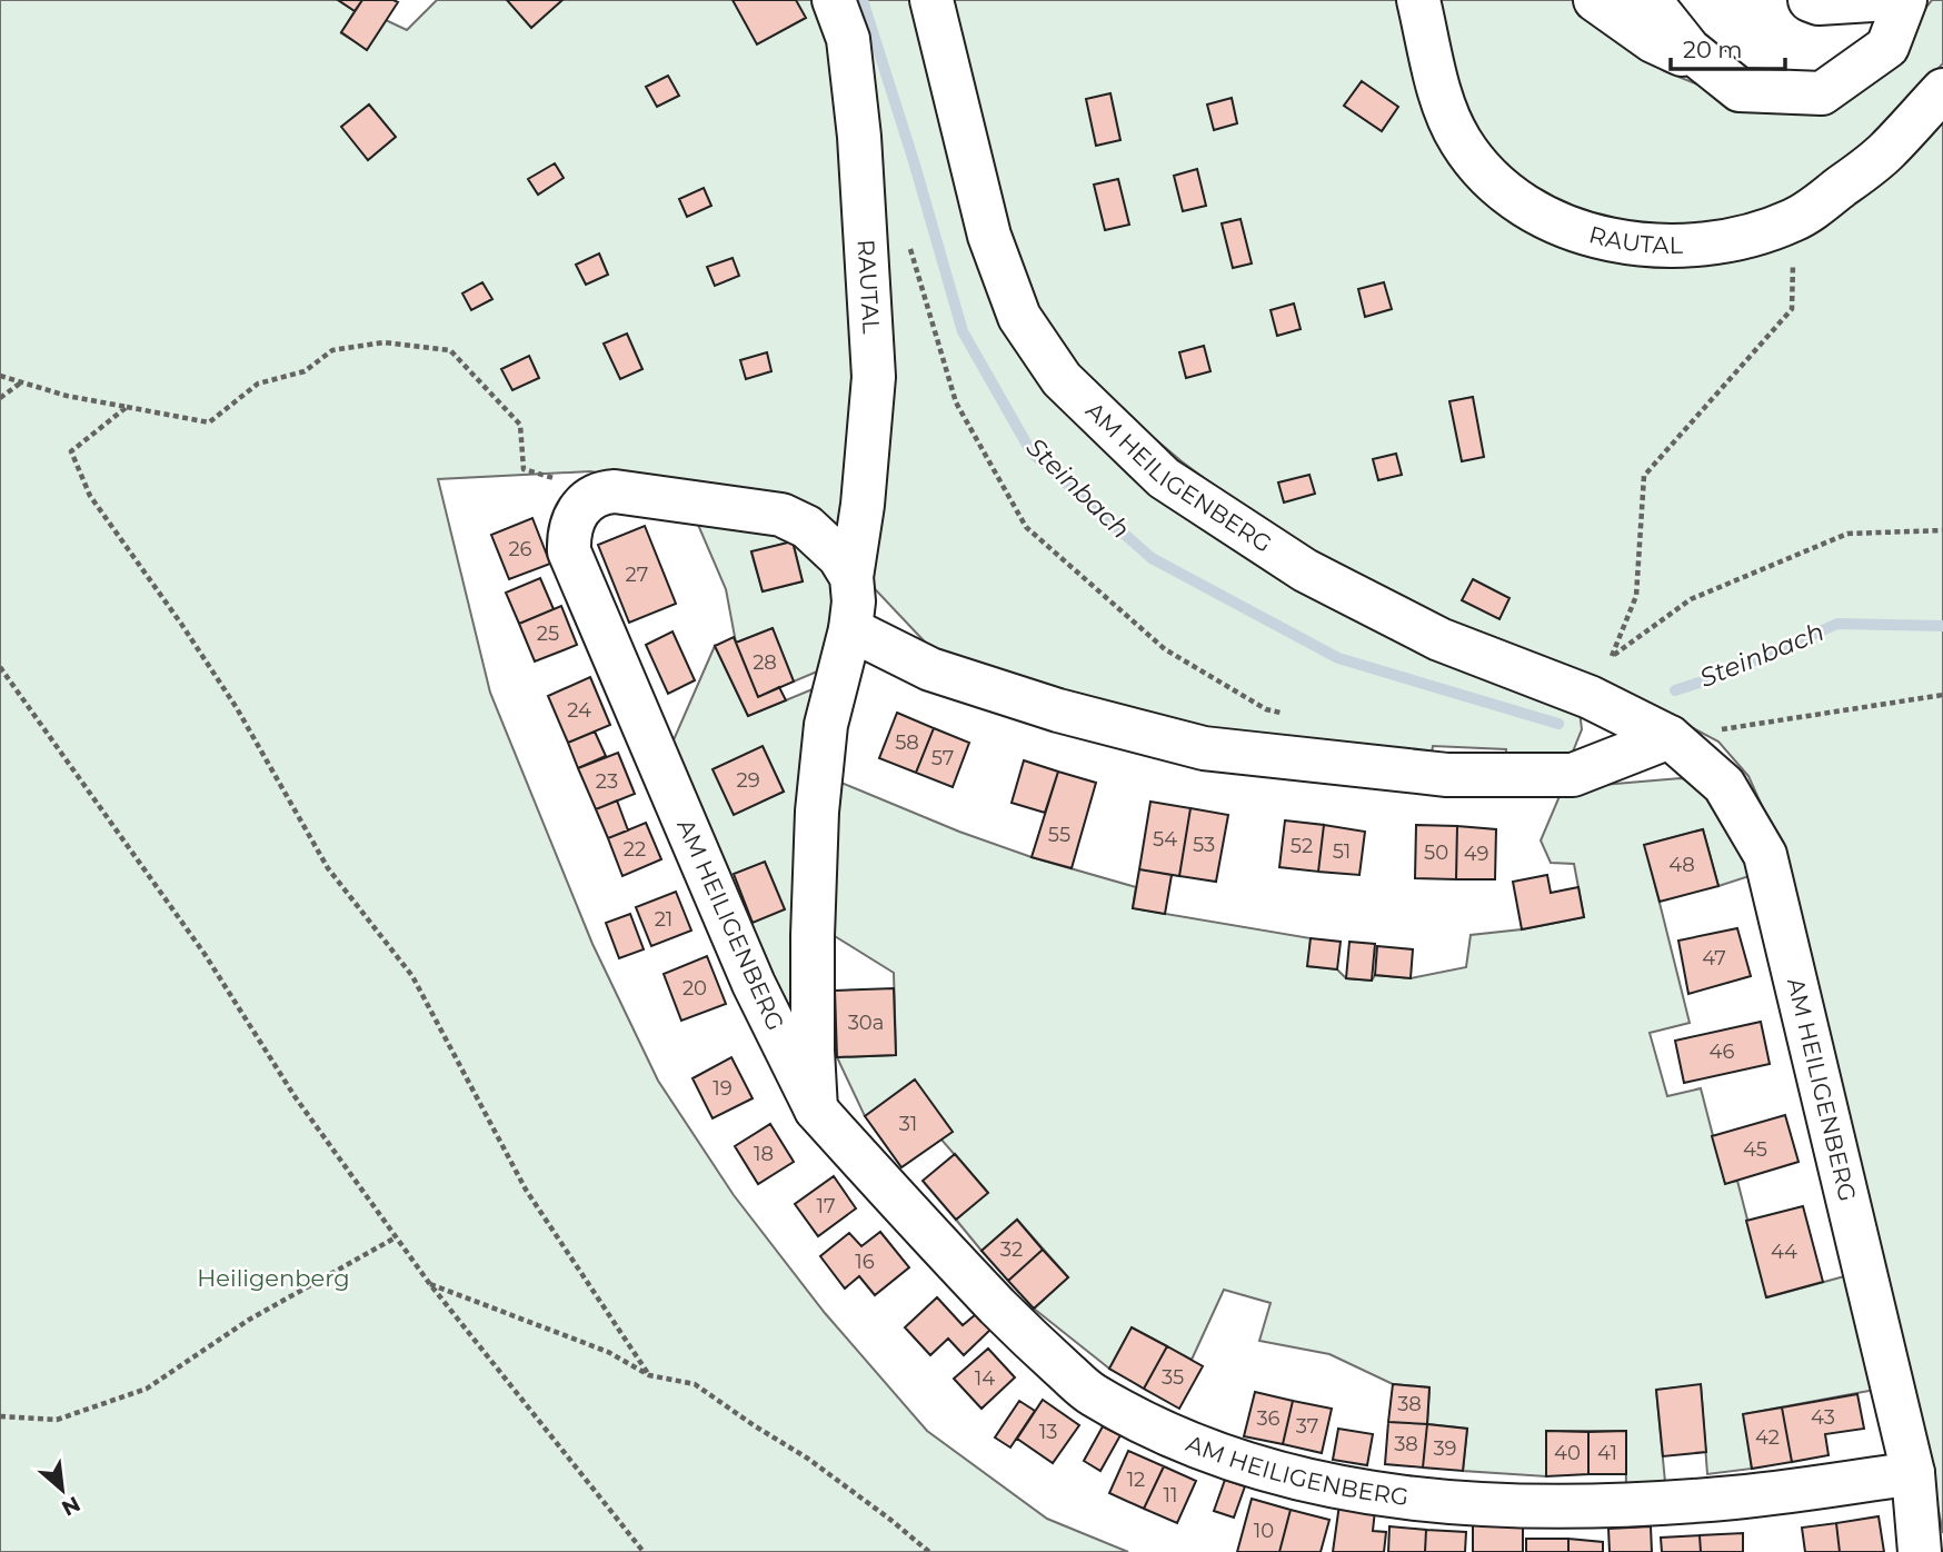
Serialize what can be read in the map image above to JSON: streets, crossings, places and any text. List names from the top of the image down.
{
  "streets": {
    "street": ["RAUTAL", "AM HEILIGENBERG"]
  },
  "crossings": [
    ["RAUTAL", "AM HEILIGENBERG"]
  ],
  "water": ["Steinbach"],
  "parks": ["Heiligenberg"],
  "house_numbers": [
    "26",
    "27",
    "25",
    "28",
    "24",
    "58",
    "57",
    "29",
    "23",
    "55",
    "54",
    "53",
    "52",
    "22",
    "51",
    "50",
    "49",
    "48",
    "21",
    "47",
    "20",
    "30a",
    "46",
    "19",
    "31",
    "45",
    "18",
    "17",
    "32",
    "44",
    "16",
    "35",
    "14",
    "38",
    "43",
    "36",
    "37",
    "13",
    "42",
    "38",
    "39",
    "40",
    "41",
    "12",
    "11",
    "10"
  ],
  "scale_bar": "20 m",
  "north": "bottom right"
}
